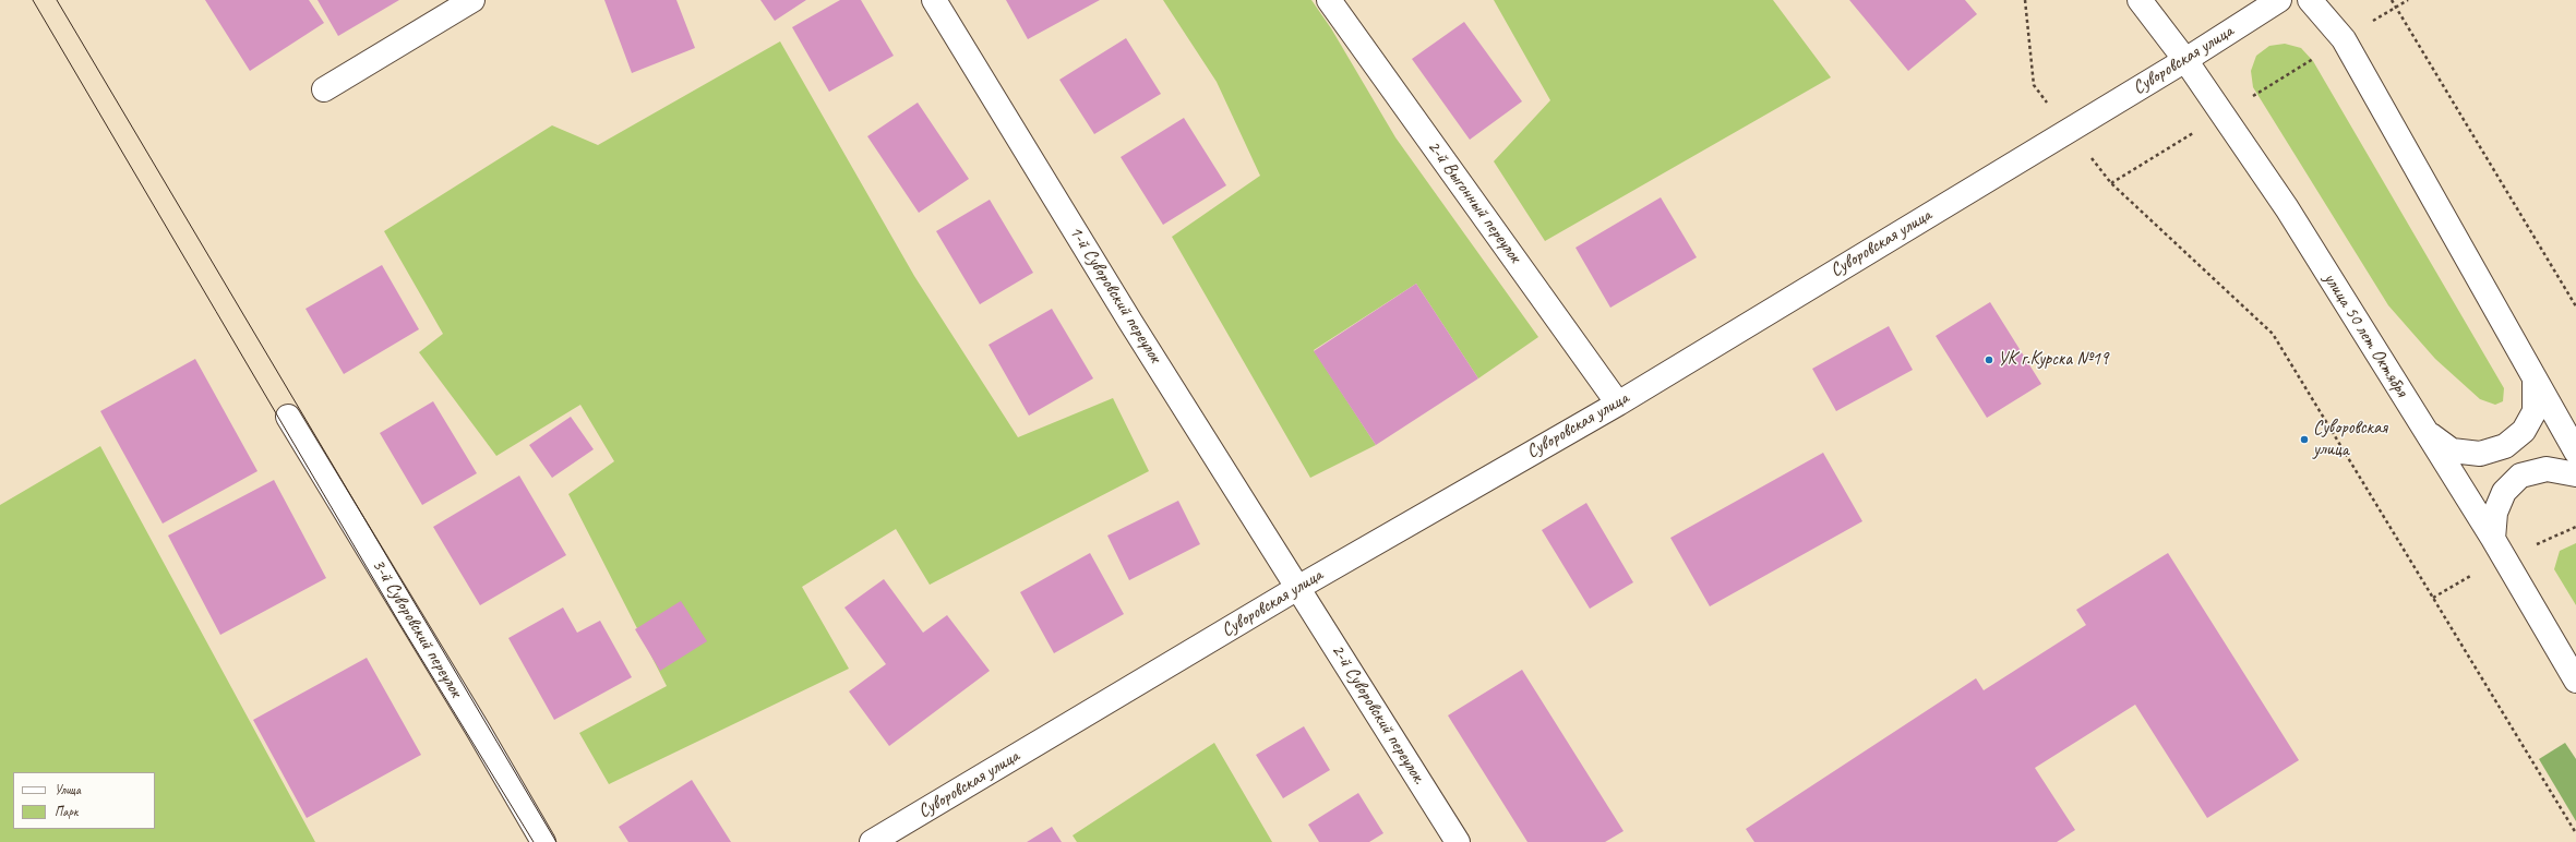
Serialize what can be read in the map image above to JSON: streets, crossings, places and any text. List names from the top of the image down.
{
  "streets": {
    "street": [
      "Суворовская улица",
      "2-й Выгонный переулок",
      "1-й Суворовский переулок",
      "улица 50 лет Октября",
      "3-й Суворовский переулок",
      "2-й Суворовский переулок."
    ]
  },
  "crossings": [
    ["Суворовская улица", "2-й Выгонный переулок"],
    ["Суворовская улица", "1-й Суворовский переулок"],
    ["Суворовская улица", "улица 50 лет Октября"],
    ["Суворовская улица", "2-й Суворовский переулок."],
    ["1-й Суворовский переулок", "2-й Суворовский переулок."]
  ],
  "places": ["УК г.Курска №19", "Суворовская улица"],
  "legend": ["Улица", "Парк"]
}
